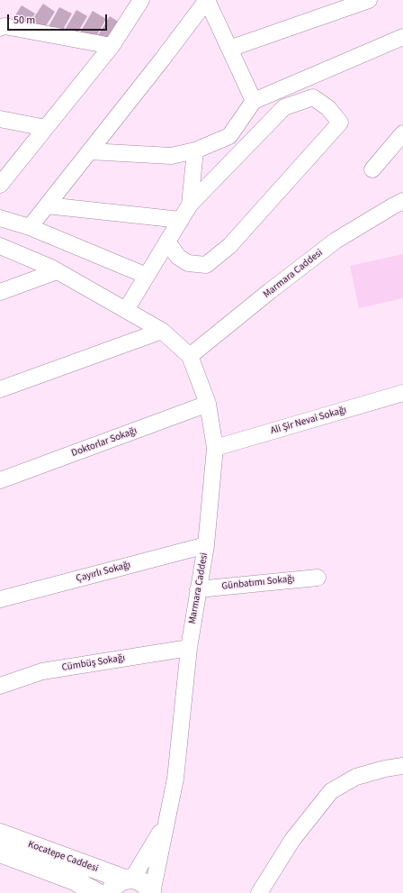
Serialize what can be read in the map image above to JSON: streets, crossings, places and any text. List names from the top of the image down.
{
  "streets": {
    "main road": ["Kocatepe Caddesi"],
    "street": [
      "Marmara Caddesi",
      "Ali Şir Nevai Sokağı",
      "Doktorlar Sokağı",
      "Çayırlı Sokağı",
      "Günbatımı Sokağı",
      "Cümbüş Sokağı"
    ]
  },
  "crossings": [
    ["Marmara Caddesi", "Ali Şir Nevai Sokağı"],
    ["Marmara Caddesi", "Doktorlar Sokağı"],
    ["Marmara Caddesi", "Çayırlı Sokağı"],
    ["Marmara Caddesi", "Günbatımı Sokağı"],
    ["Marmara Caddesi", "Cümbüş Sokağı"],
    ["Marmara Caddesi", "Kocatepe Caddesi"]
  ],
  "scale_bar": "50 m"
}
